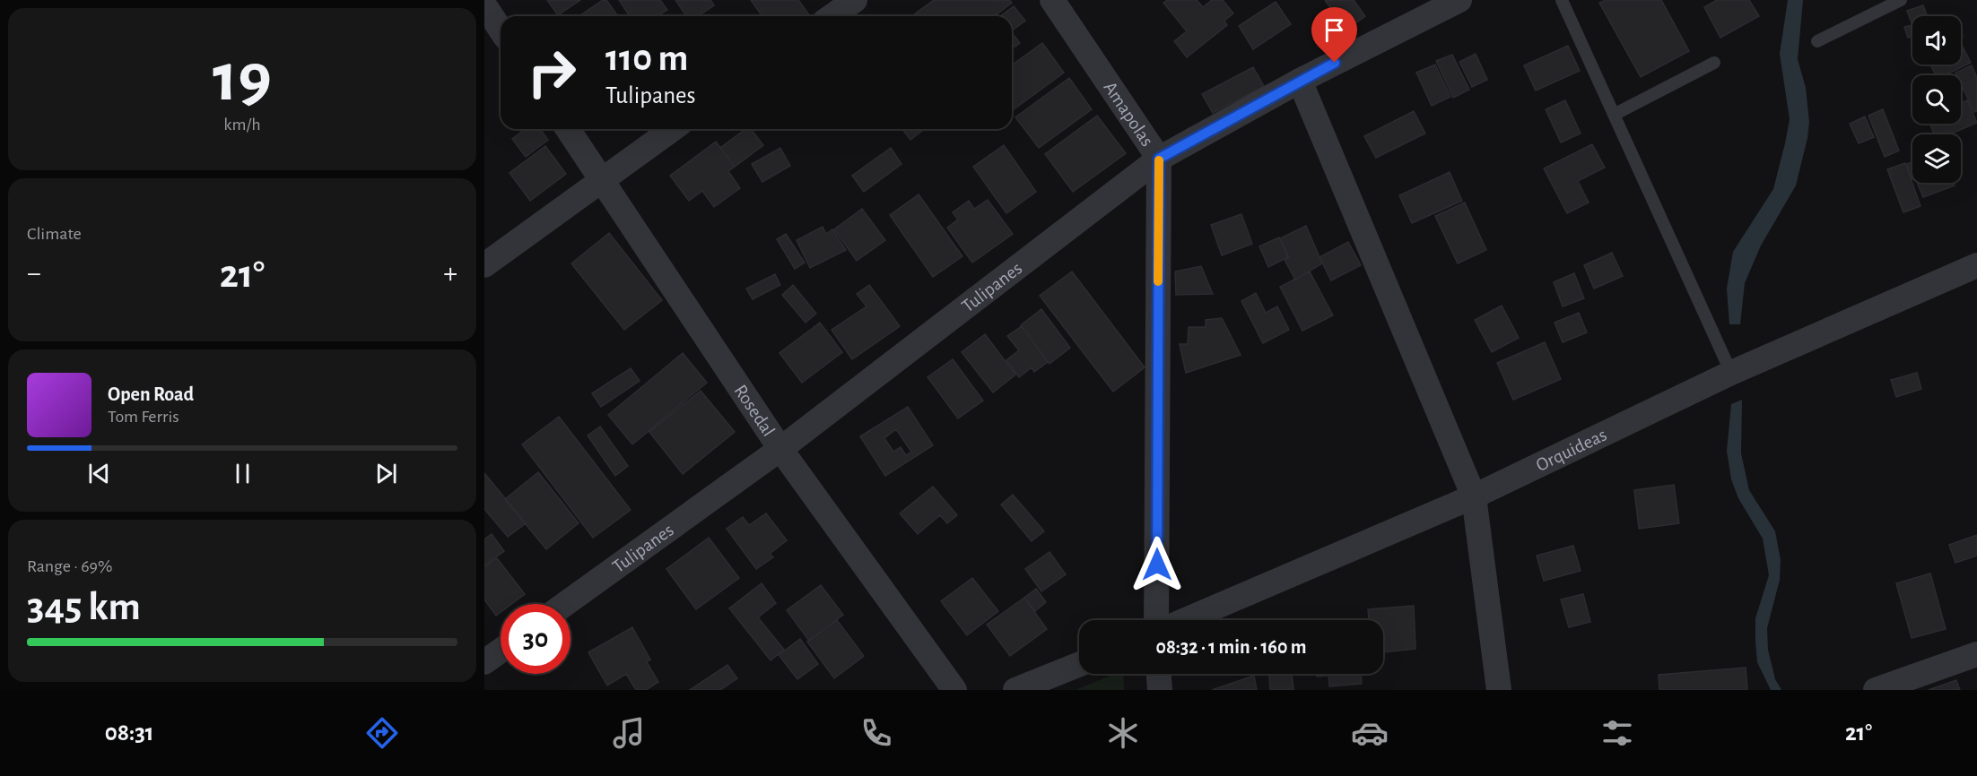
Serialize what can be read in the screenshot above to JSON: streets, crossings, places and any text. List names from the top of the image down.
{
  "streets": {
    "street": [
      "Amapolas",
      "Tulipanes",
      "Rosedal",
      "Orquideas"
    ]
  },
  "crossings": [
    ["Amapolas", "Tulipanes"],
    ["Tulipanes", "Rosedal"]
  ],
  "page": {
    "tile": [
      ["19", "km/h"],
      "Climate",
      ["Range · 69%", "345 km"]
    ],
    "turn": ["110 m", "Tulipanes"],
    "heat": ["−", "21°", "+"],
    "song": ["Open Road", "Tom Ferris"],
    "limit": "30",
    "trip": "08:32 · 1 min · 160 m",
    "tabs": ["08:31", "21°"]
  }
}
